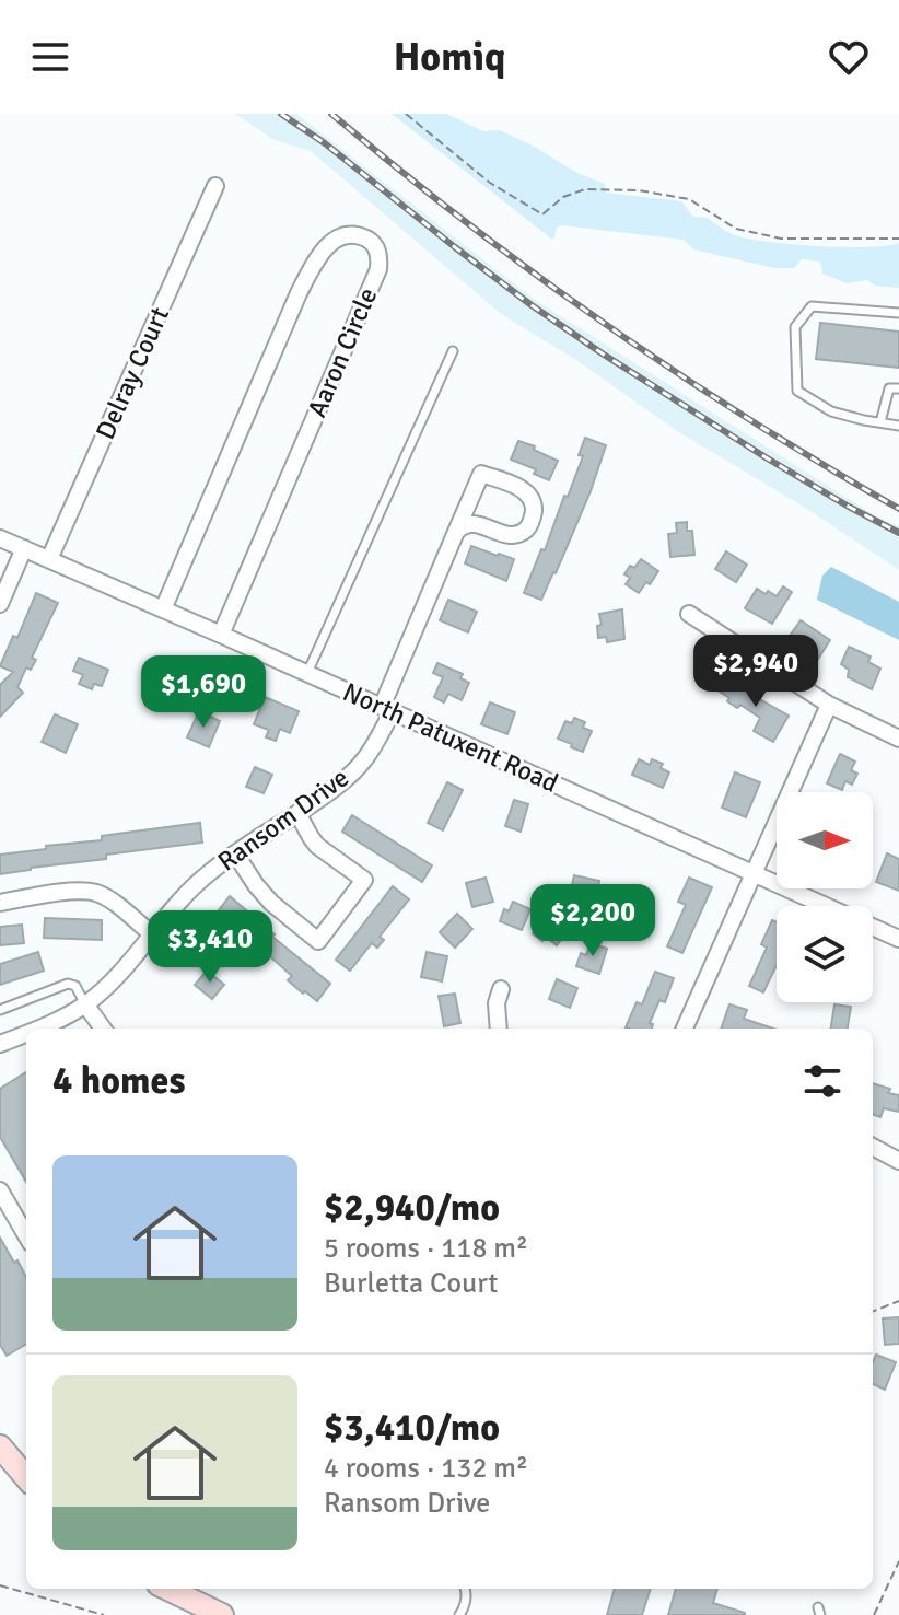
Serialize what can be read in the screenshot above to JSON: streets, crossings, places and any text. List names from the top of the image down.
{
  "streets": {
    "street": [
      "Aaron Circle",
      "Delray Court",
      "North Patuxent Road",
      "Ransom Drive"
    ]
  },
  "crossings": [
    ["Aaron Circle", "North Patuxent Road"],
    ["Delray Court", "North Patuxent Road"],
    ["North Patuxent Road", "Ransom Drive"]
  ],
  "north": "right",
  "page": {
    "header": "Homiq",
    "price": [
      "$2,940",
      "$1,690",
      "$2,200",
      "$3,410"
    ],
    "heading": "4 homes",
    "list": [
      {
        "name": "$2,940/mo",
        "note": "5 rooms · 118 m² · Burletta Court"
      },
      {
        "name": "$3,410/mo",
        "note": "4 rooms · 132 m² · Ransom Drive"
      }
    ]
  }
}
